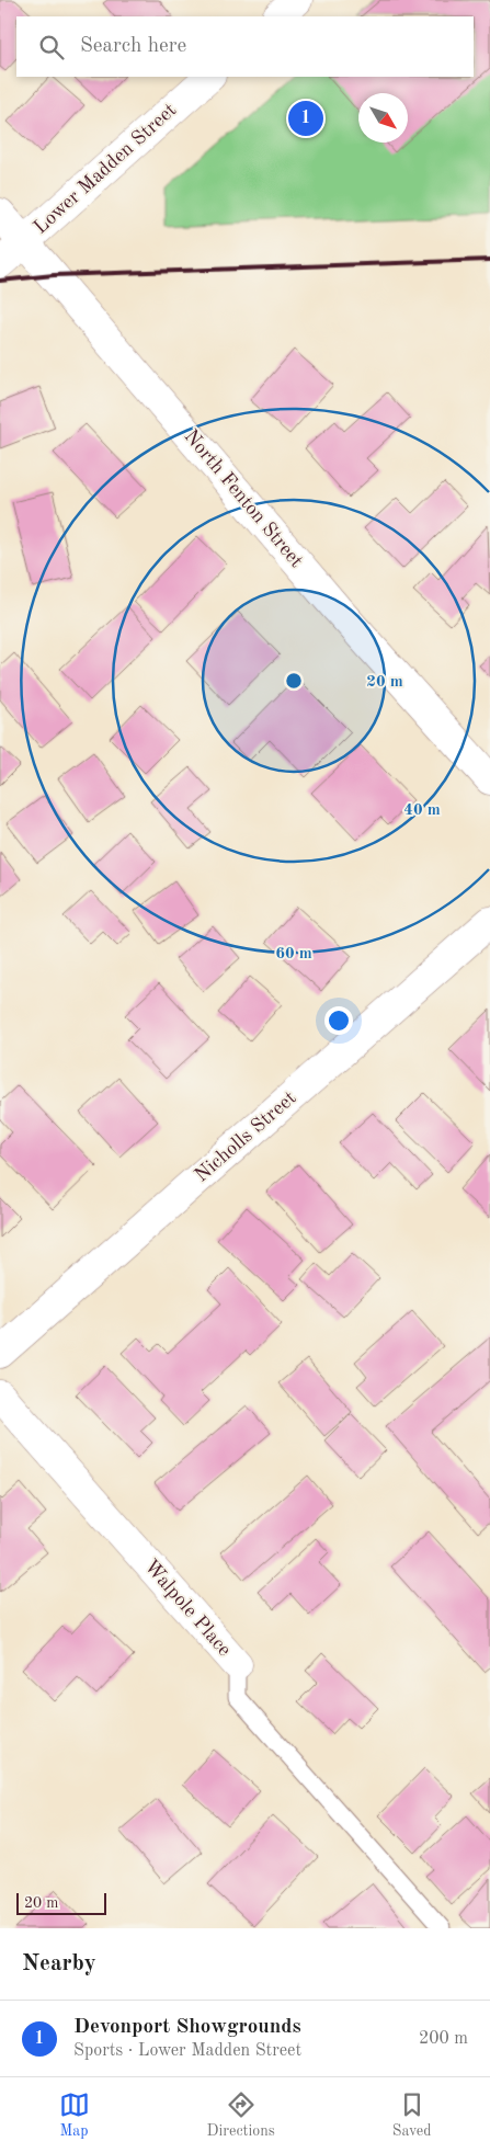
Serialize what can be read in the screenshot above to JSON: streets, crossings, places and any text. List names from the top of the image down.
{
  "streets": {
    "street": [
      "Lower Madden Street",
      "North Fenton Street",
      "Nicholls Street",
      "Walpole Place"
    ]
  },
  "crossings": [
    ["Lower Madden Street", "North Fenton Street"]
  ],
  "scale_bar": "20 m",
  "north": "bottom right",
  "page": {
    "search": "Search here",
    "pins": "1",
    "scale": "20 m",
    "heading": "Nearby",
    "list": [
      {
        "mark": "1",
        "name": "Devonport Showgrounds",
        "note": "Sports · Lower Madden Street",
        "value": "200 m"
      }
    ],
    "nav": ["Map", "Directions", "Saved"]
  },
  "rings": ["20 m", "40 m", "60 m"]
}
